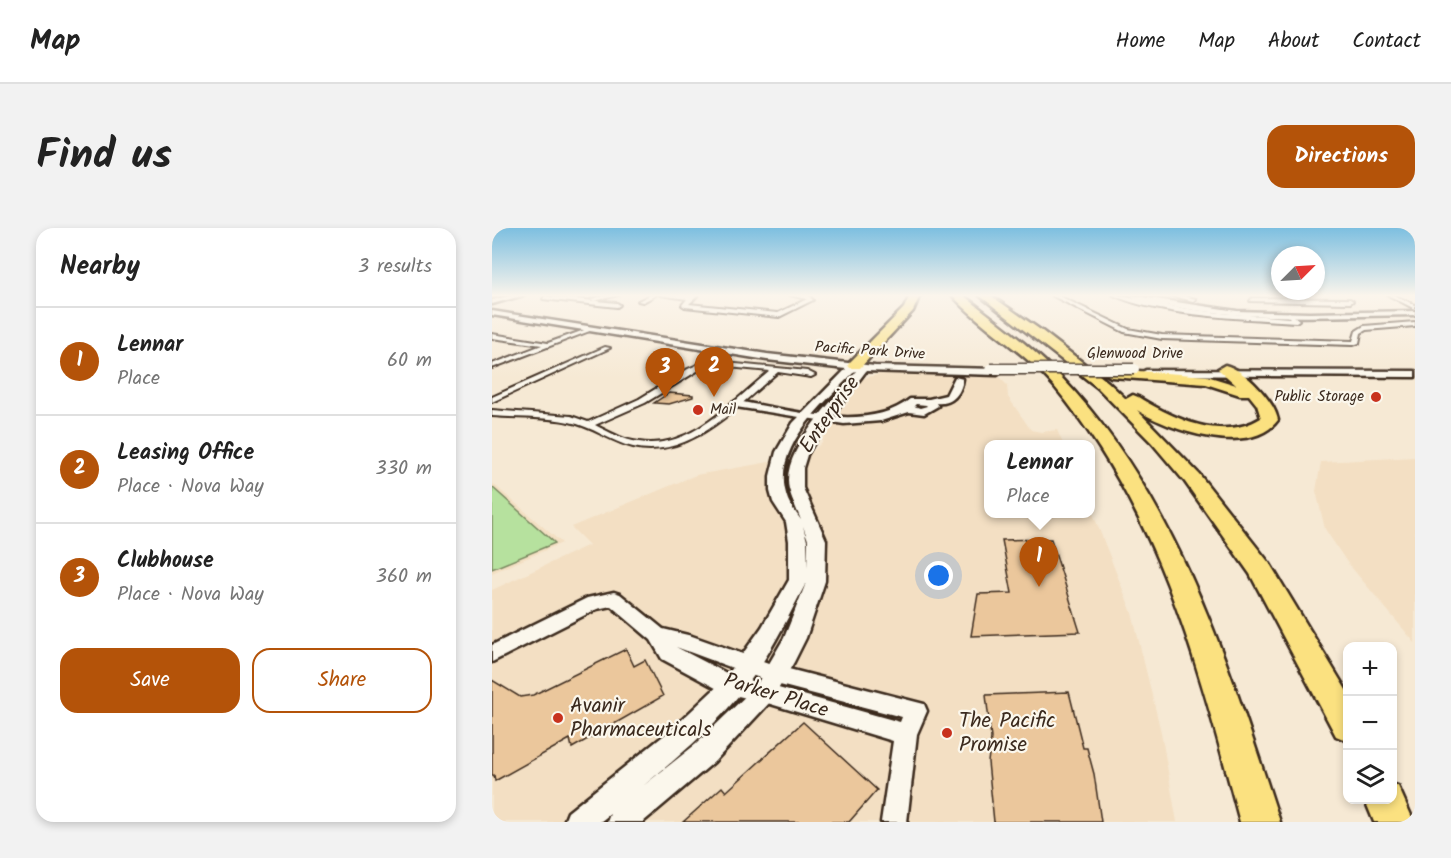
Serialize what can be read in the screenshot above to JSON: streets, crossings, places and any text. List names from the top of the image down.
{
  "streets": {
    "main road": ["Pacific Park Drive", "Glenwood Drive", "Enterprise"],
    "street": ["Parker Place"]
  },
  "crossings": [
    ["Pacific Park Drive", "Glenwood Drive"],
    ["Pacific Park Drive", "Enterprise"],
    ["Glenwood Drive", "Enterprise"],
    ["Enterprise", "Parker Place"]
  ],
  "places": [
    "Public Storage",
    "Mail",
    "Avanir Pharmaceuticals",
    "The Pacific Promise"
  ],
  "north": "top right",
  "page": {
    "header": "Map",
    "nav": [
      "Home",
      "Map",
      "About",
      "Contact"
    ],
    "title": "Find us",
    "buttons": [
      "Directions",
      ["Save", "Share"]
    ],
    "heading": ["Nearby", "3 results"],
    "list": [
      {
        "mark": "1",
        "name": "Lennar",
        "note": "Place",
        "value": "60 m"
      },
      {
        "mark": "2",
        "name": "Leasing Office",
        "note": "Place · Nova Way",
        "value": "330 m"
      },
      {
        "mark": "3",
        "name": "Clubhouse",
        "note": "Place · Nova Way",
        "value": "360 m"
      }
    ],
    "pins": ["2", "3", "1"],
    "popup": ["Lennar", "Place"],
    "map_buttons": ["+", "−"]
  }
}
